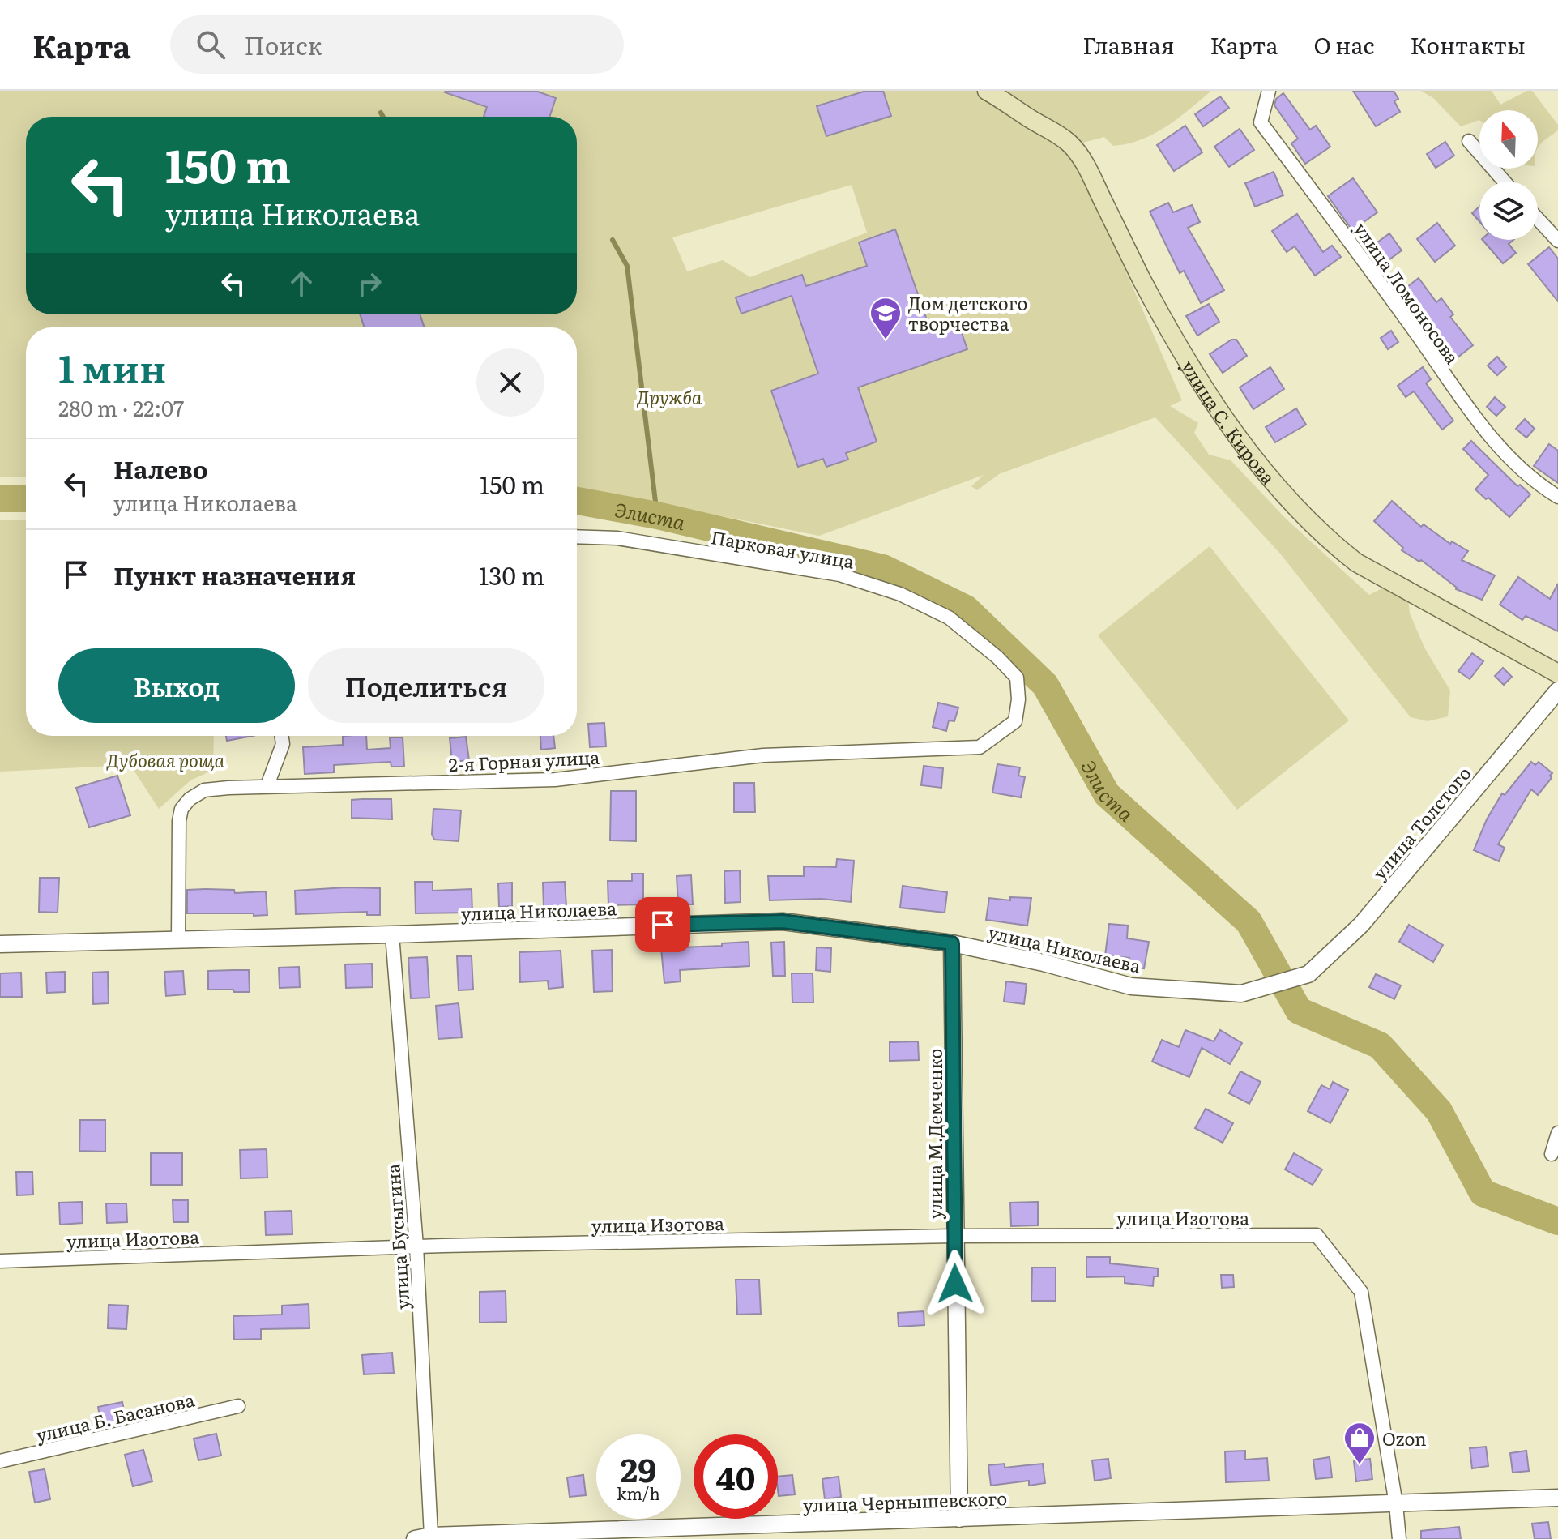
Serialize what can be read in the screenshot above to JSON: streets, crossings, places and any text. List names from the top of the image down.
{
  "streets": {
    "main road": ["улица С. Кирова"],
    "street": [
      "улица Ломоносова",
      "Парковая улица",
      "2-я Горная улица",
      "улица Толстого",
      "улица Николаева",
      "улица М.Демченко",
      "улица Изотова",
      "улица Бусыгина",
      "улица Б. Басанова",
      "улица Чернышевского"
    ]
  },
  "crossings": [
    ["Парковая улица", "2-я Горная улица"],
    ["2-я Горная улица", "улица Николаева"],
    ["улица Толстого", "улица Николаева"],
    ["улица Николаева", "улица М.Демченко"],
    ["улица Николаева", "улица Бусыгина"],
    ["улица М.Демченко", "улица Изотова"],
    ["улица М.Демченко", "улица Чернышевского"],
    ["улица Изотова", "улица Бусыгина"],
    ["улица Изотова", "улица Чернышевского"],
    ["улица Бусыгина", "улица Чернышевского"]
  ],
  "water": ["Элиста"],
  "parks": ["Дружба", "Дубовая роща"],
  "places": {
    "school or university": ["Дом детского творчества"],
    "shop": ["Ozon"]
  },
  "north": "top",
  "page": {
    "header": "Карта",
    "search": "Поиск",
    "nav": [
      "Главная",
      "Карта",
      "О нас",
      "Контакты"
    ],
    "turn": ["150 m", "улица Николаева"],
    "heading": ["1 мин", "280 m · 22:07"],
    "list": [
      {
        "name": "Налево",
        "note": "улица Николаева",
        "value": "150 m"
      },
      {
        "name": "Пункт назначения",
        "value": "130 m"
      }
    ],
    "buttons": ["Выход", "Поделиться"],
    "speed": "29 km/h",
    "limit": "40"
  }
}
